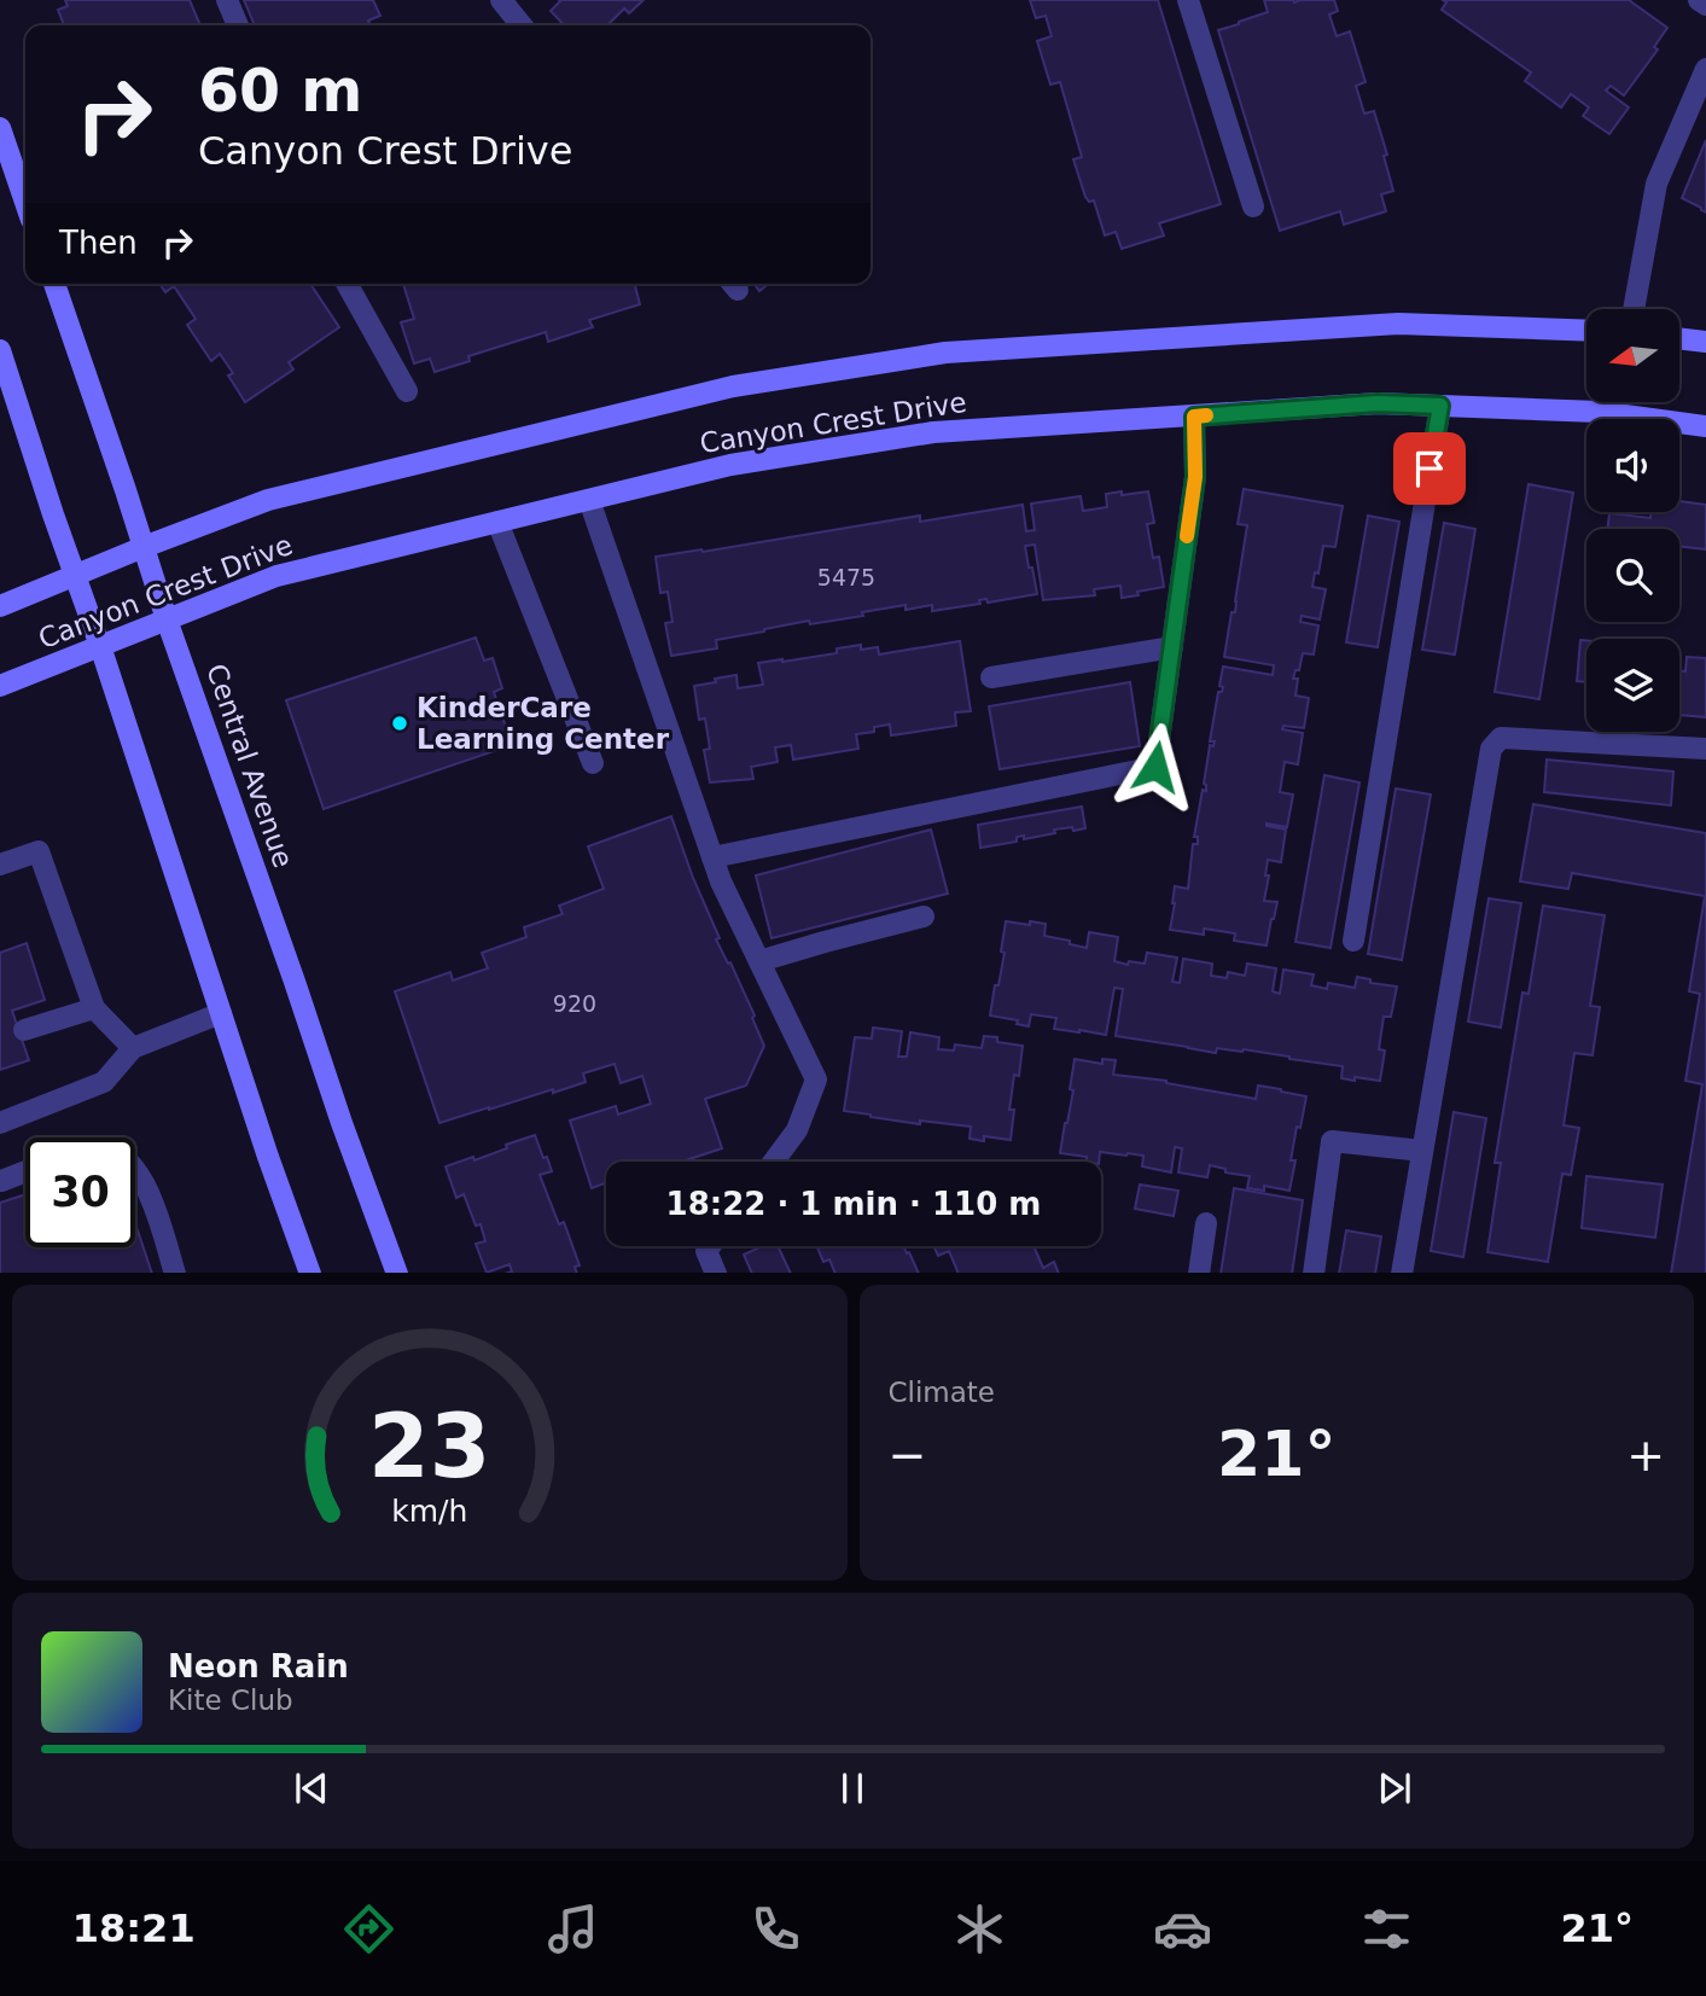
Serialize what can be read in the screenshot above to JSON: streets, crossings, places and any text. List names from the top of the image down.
{
  "streets": {
    "main road": ["Canyon Crest Drive", "Central Avenue"]
  },
  "crossings": [
    ["Canyon Crest Drive", "Central Avenue"]
  ],
  "places": ["KinderCare Learning Center"],
  "house_numbers": ["5475", "920"],
  "north": "left",
  "page": {
    "turn": ["60 m", "Canyon Crest Drive"],
    "then": "Then",
    "limit": "30",
    "trip": "18:22 · 1 min · 110 m",
    "tile": "Climate",
    "heat": ["−", "21°", "+"],
    "song": ["Neon Rain", "Kite Club"],
    "tabs": ["18:21", "21°"],
    "gauge": ["23", "km/h"]
  }
}
